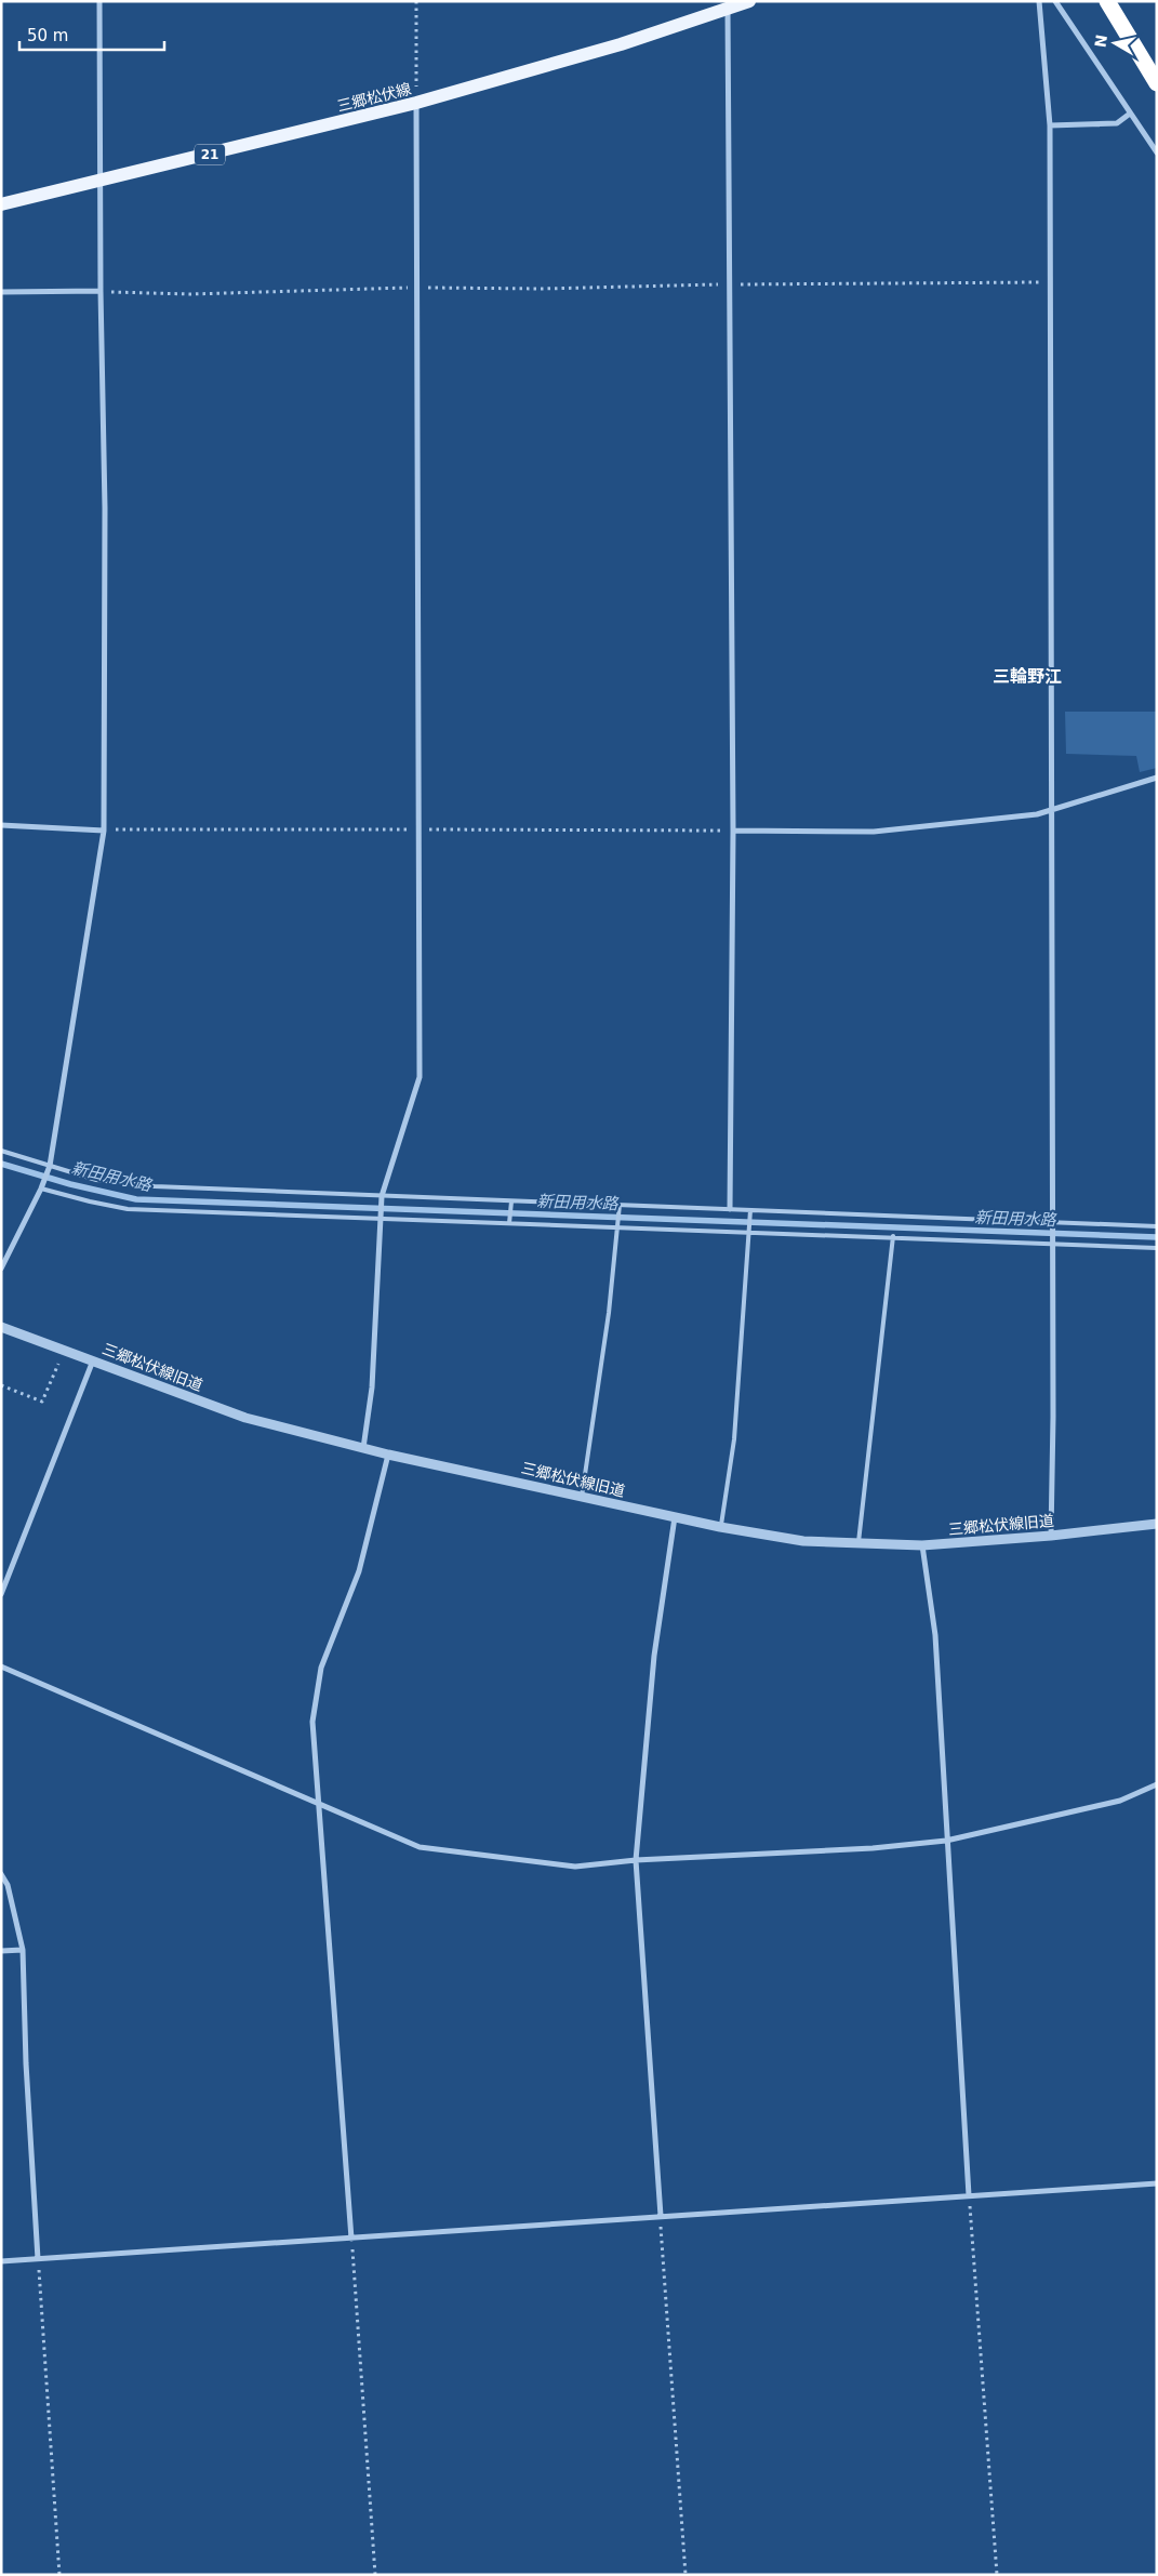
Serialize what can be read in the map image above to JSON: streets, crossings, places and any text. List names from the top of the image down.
{
  "streets": {
    "main road": ["三郷松伏線", "21"],
    "street": ["三郷松伏線旧道"]
  },
  "districts": ["三輪野江"],
  "water": ["新田用水路"],
  "scale_bar": "50 m",
  "north": "left"
}
